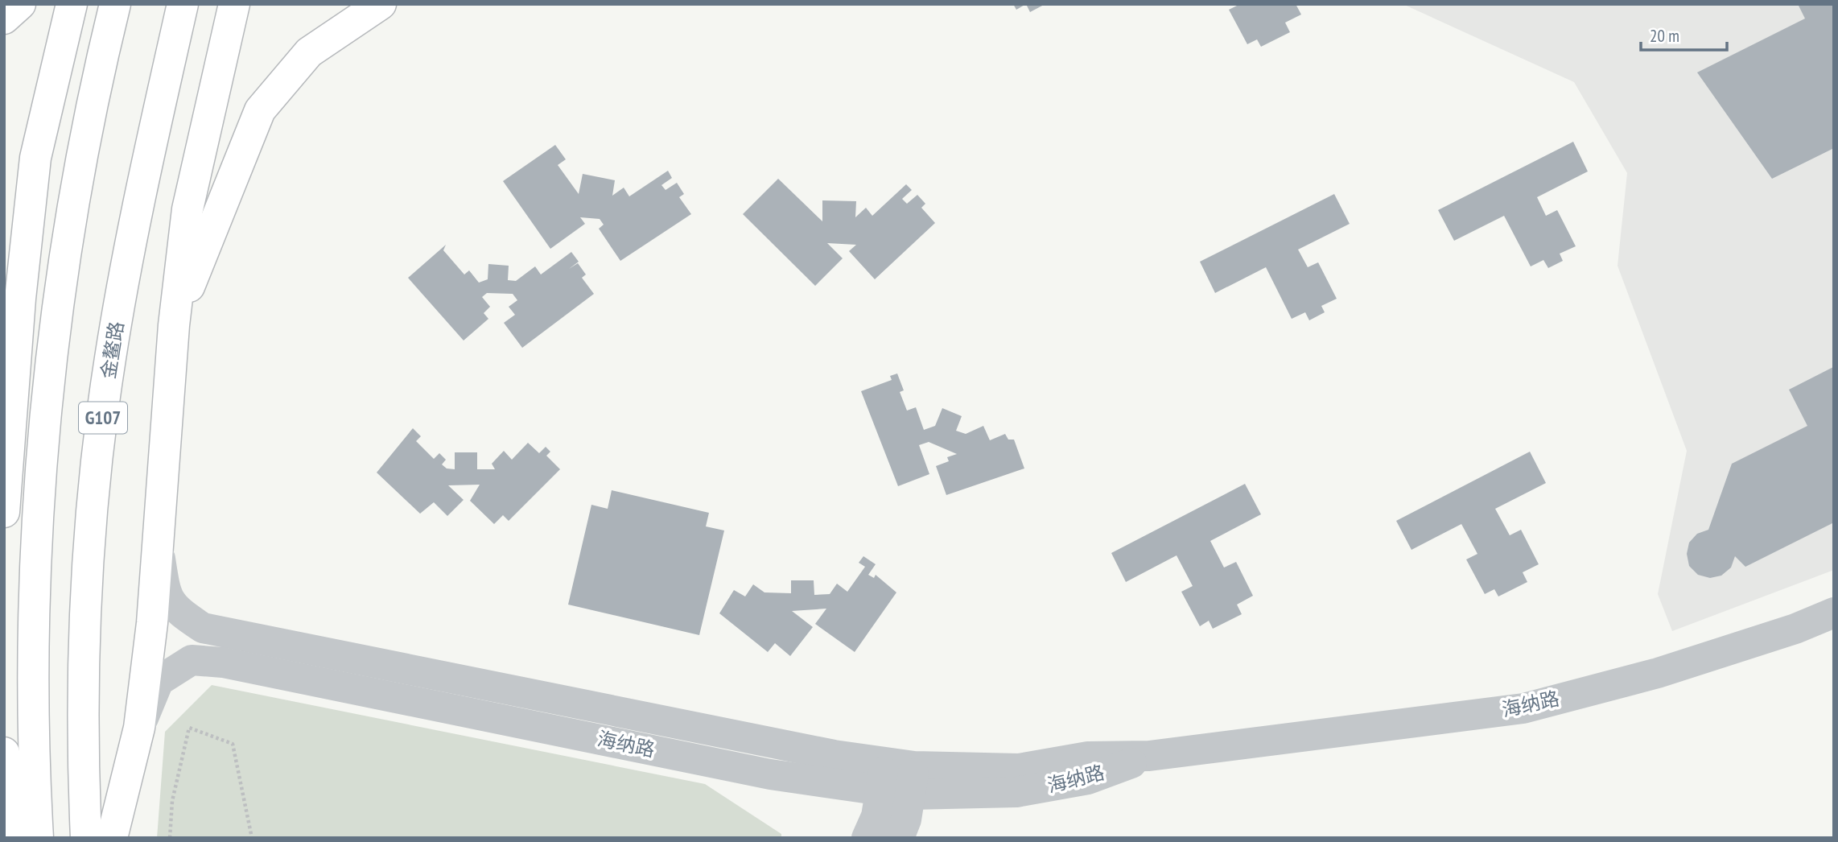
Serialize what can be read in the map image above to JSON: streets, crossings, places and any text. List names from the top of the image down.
{
  "streets": {
    "highway": ["金鳌路", "G107"],
    "street": ["海纳路"]
  },
  "scale_bar": "20 m"
}
